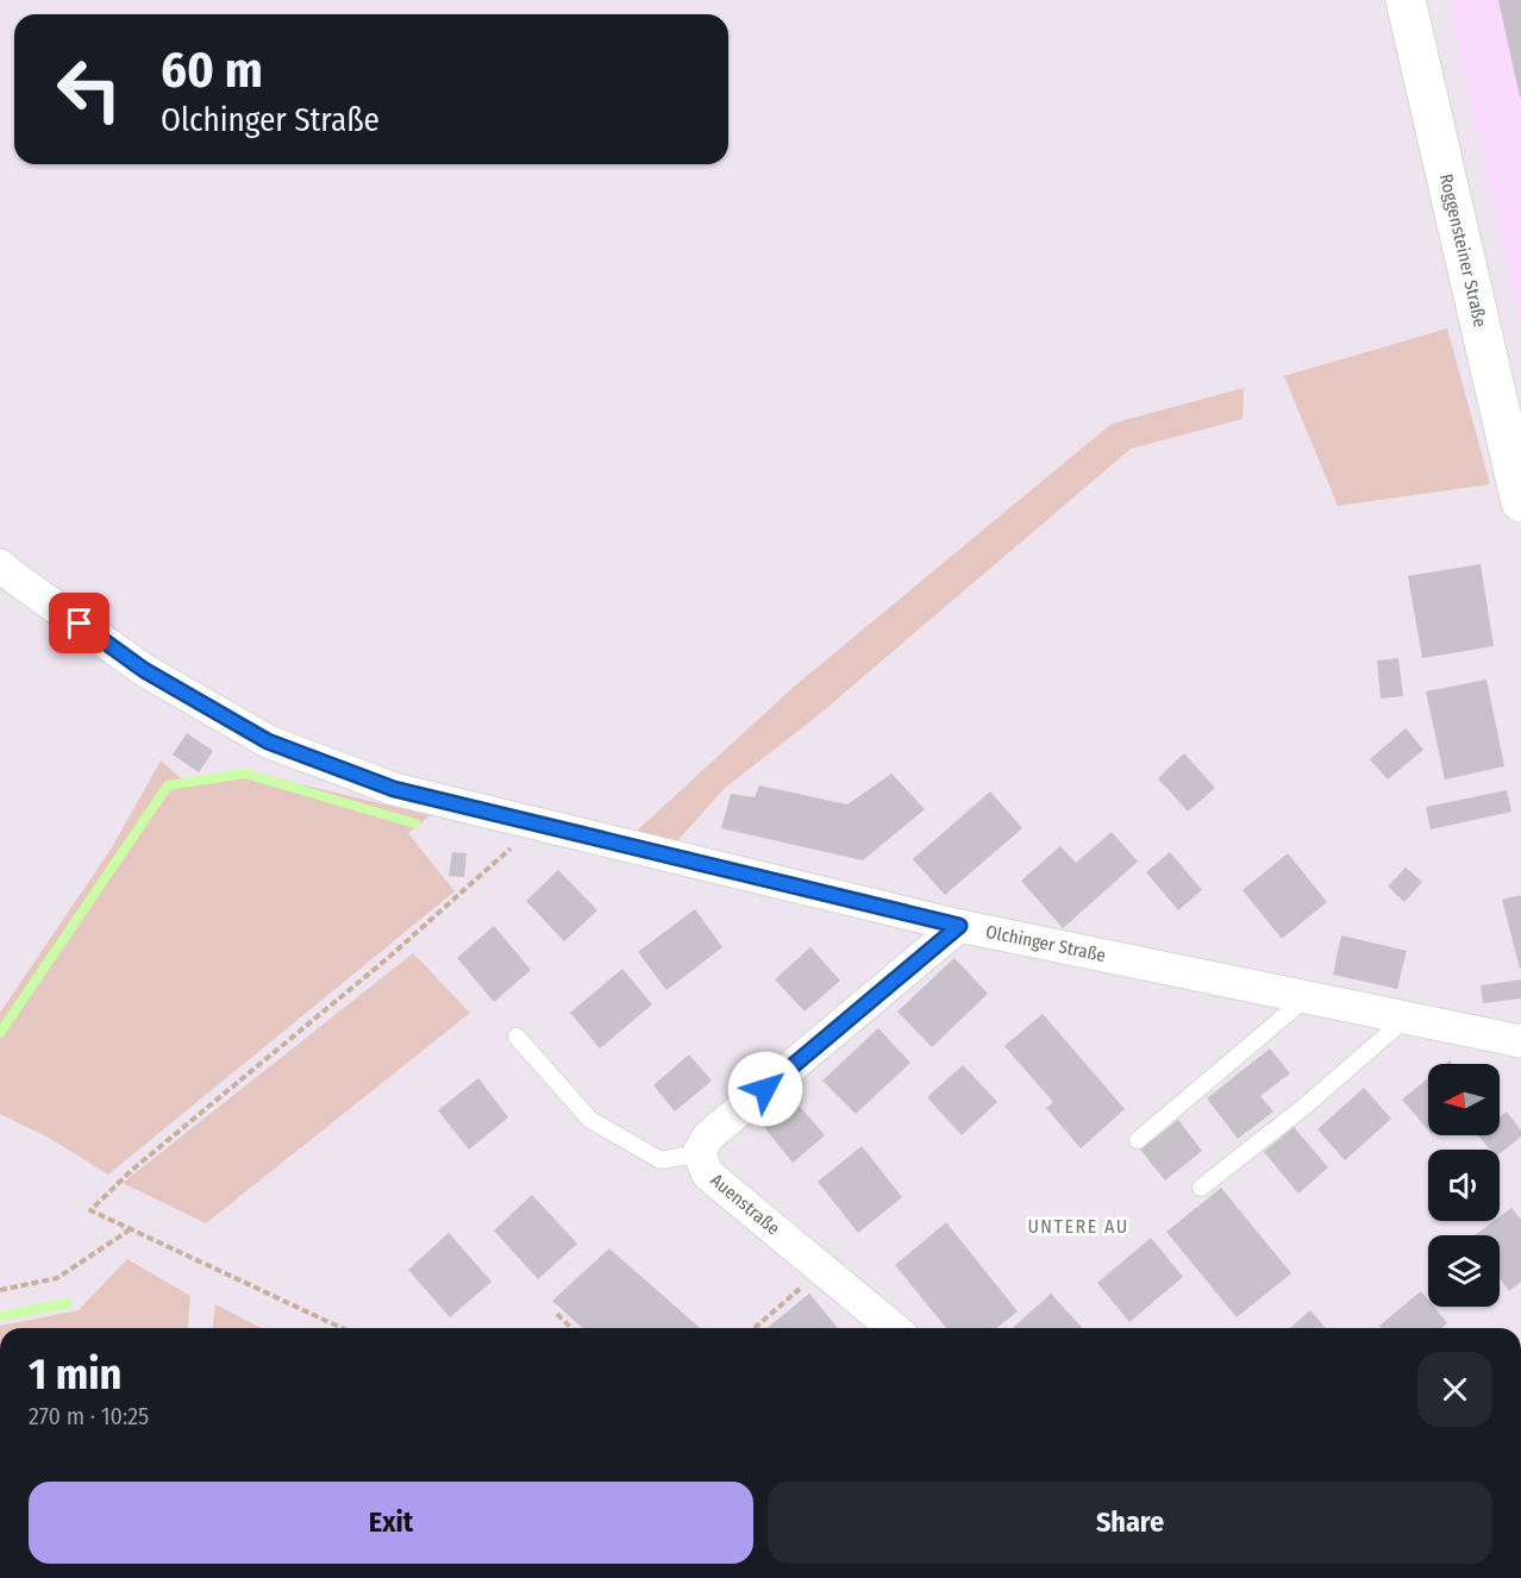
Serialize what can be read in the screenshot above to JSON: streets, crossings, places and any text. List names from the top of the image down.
{
  "streets": {
    "street": ["Roggensteiner Straße", "Olchinger Straße", "Auenstraße"]
  },
  "crossings": [
    ["Olchinger Straße", "Auenstraße"]
  ],
  "districts": ["UNTERE AU"],
  "north": "left",
  "page": {
    "turn": ["60 m", "Olchinger Straße"],
    "heading": ["1 min", "270 m · 10:25"],
    "buttons": ["Exit", "Share"]
  }
}
